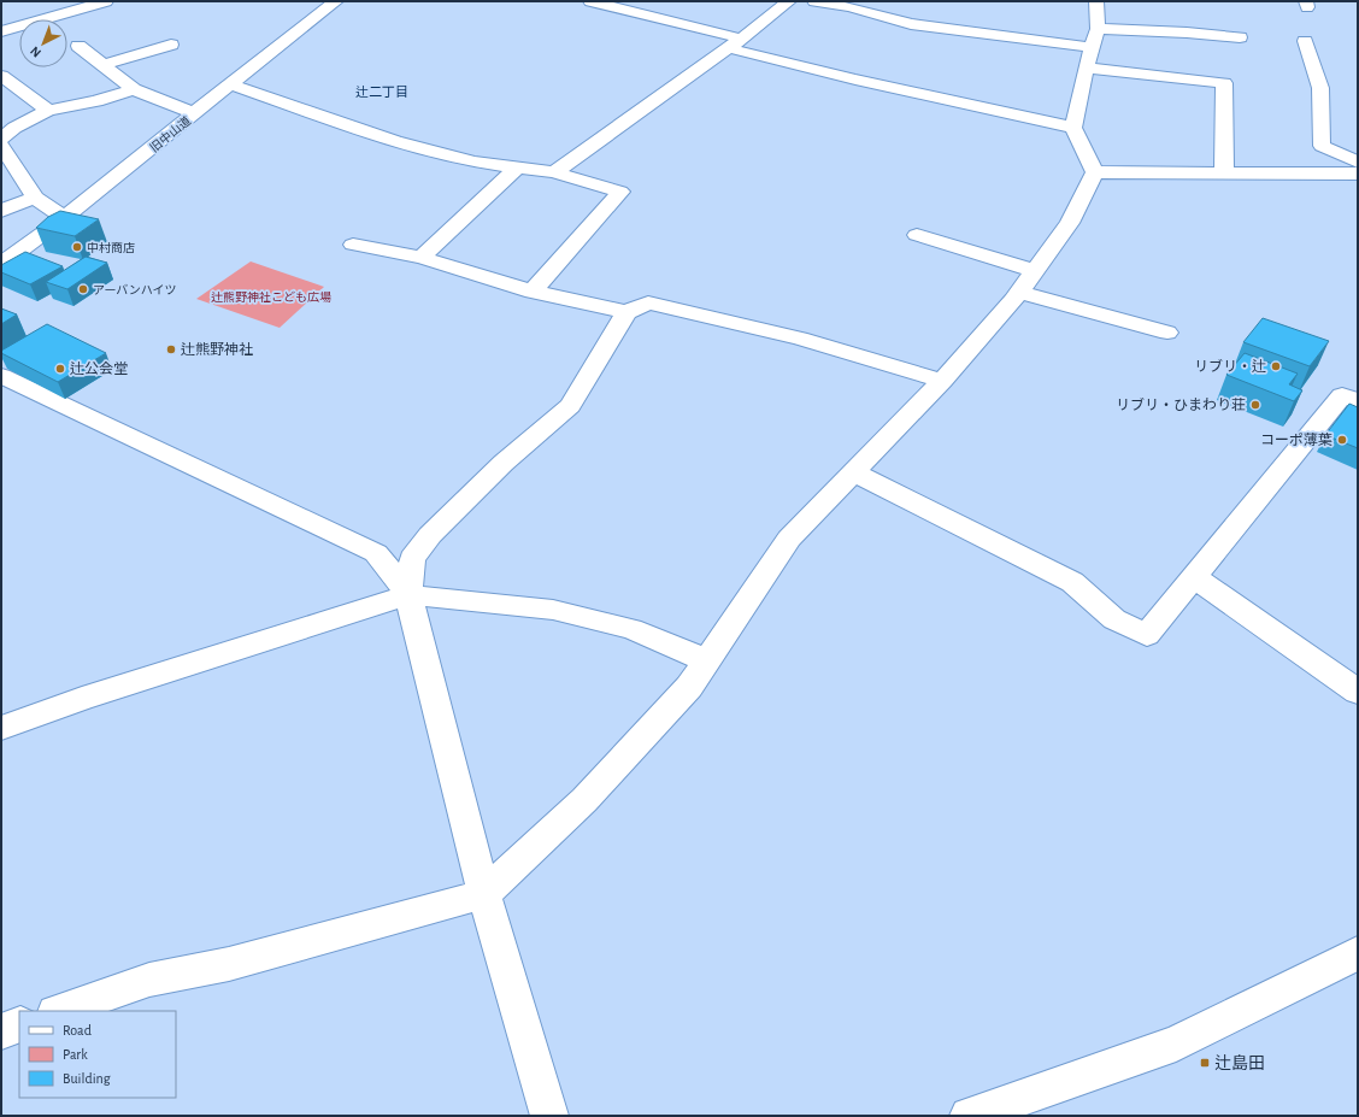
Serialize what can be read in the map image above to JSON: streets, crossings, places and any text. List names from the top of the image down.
{
  "streets": {
    "street": ["旧中山道"]
  },
  "districts": ["辻二丁目"],
  "parks": ["辻熊野神社こども広場"],
  "places": {
    "other": [
      "中村商店",
      "アーバンハイツ",
      "辻熊野神社",
      "リブリ・辻",
      "辻公会堂",
      "リブリ・ひまわり荘",
      "コーポ薄葉"
    ],
    "transit": ["辻島田"]
  },
  "legend": ["Road", "Park", "Building"],
  "north": "bottom left"
}
